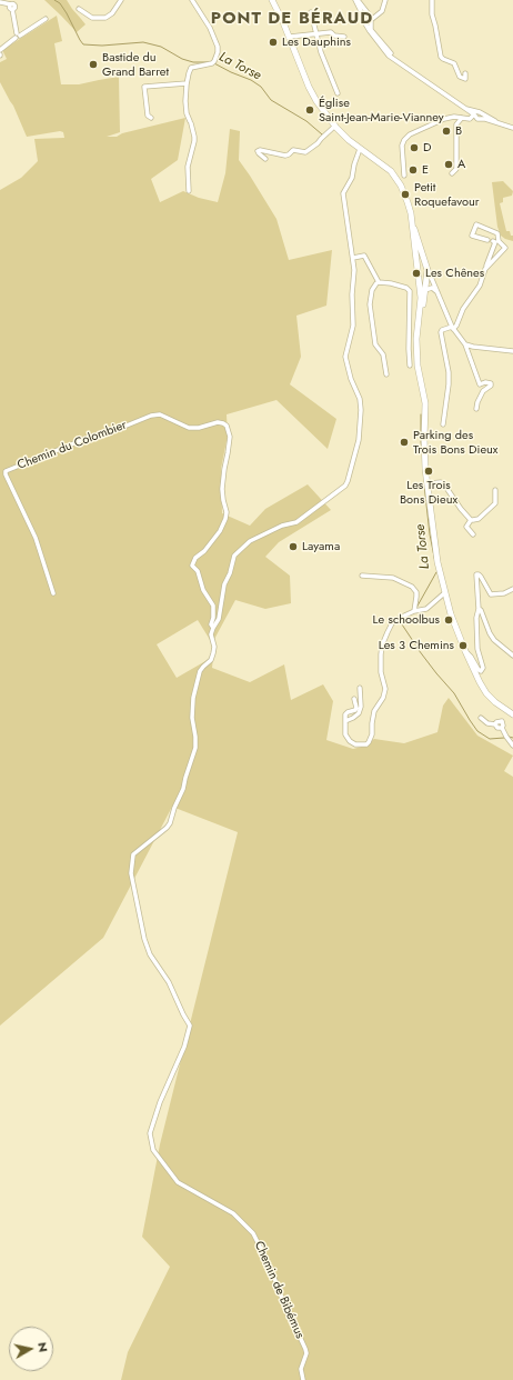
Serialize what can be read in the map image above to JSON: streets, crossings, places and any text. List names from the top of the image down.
{
  "streets": {
    "street": ["Chemin du Colombier", "Chemin de Bibémus"]
  },
  "crossings": [
    ["Chemin du Colombier", "Chemin de Bibémus"]
  ],
  "districts": ["PONT DE BÉRAUD"],
  "water": ["La Torse"],
  "places": [
    "Les Dauphins",
    "Bastide du Grand Barret",
    "Église Saint-Jean-Marie-Vianney",
    "B",
    "D",
    "A",
    "E",
    "Petit Roquefavour",
    "Les Chênes",
    "Parking des Trois Bons Dieux",
    "Les Trois Bons Dieux",
    "Layama",
    "Le schoolbus",
    "Les 3 Chemins"
  ],
  "north": "right"
}
